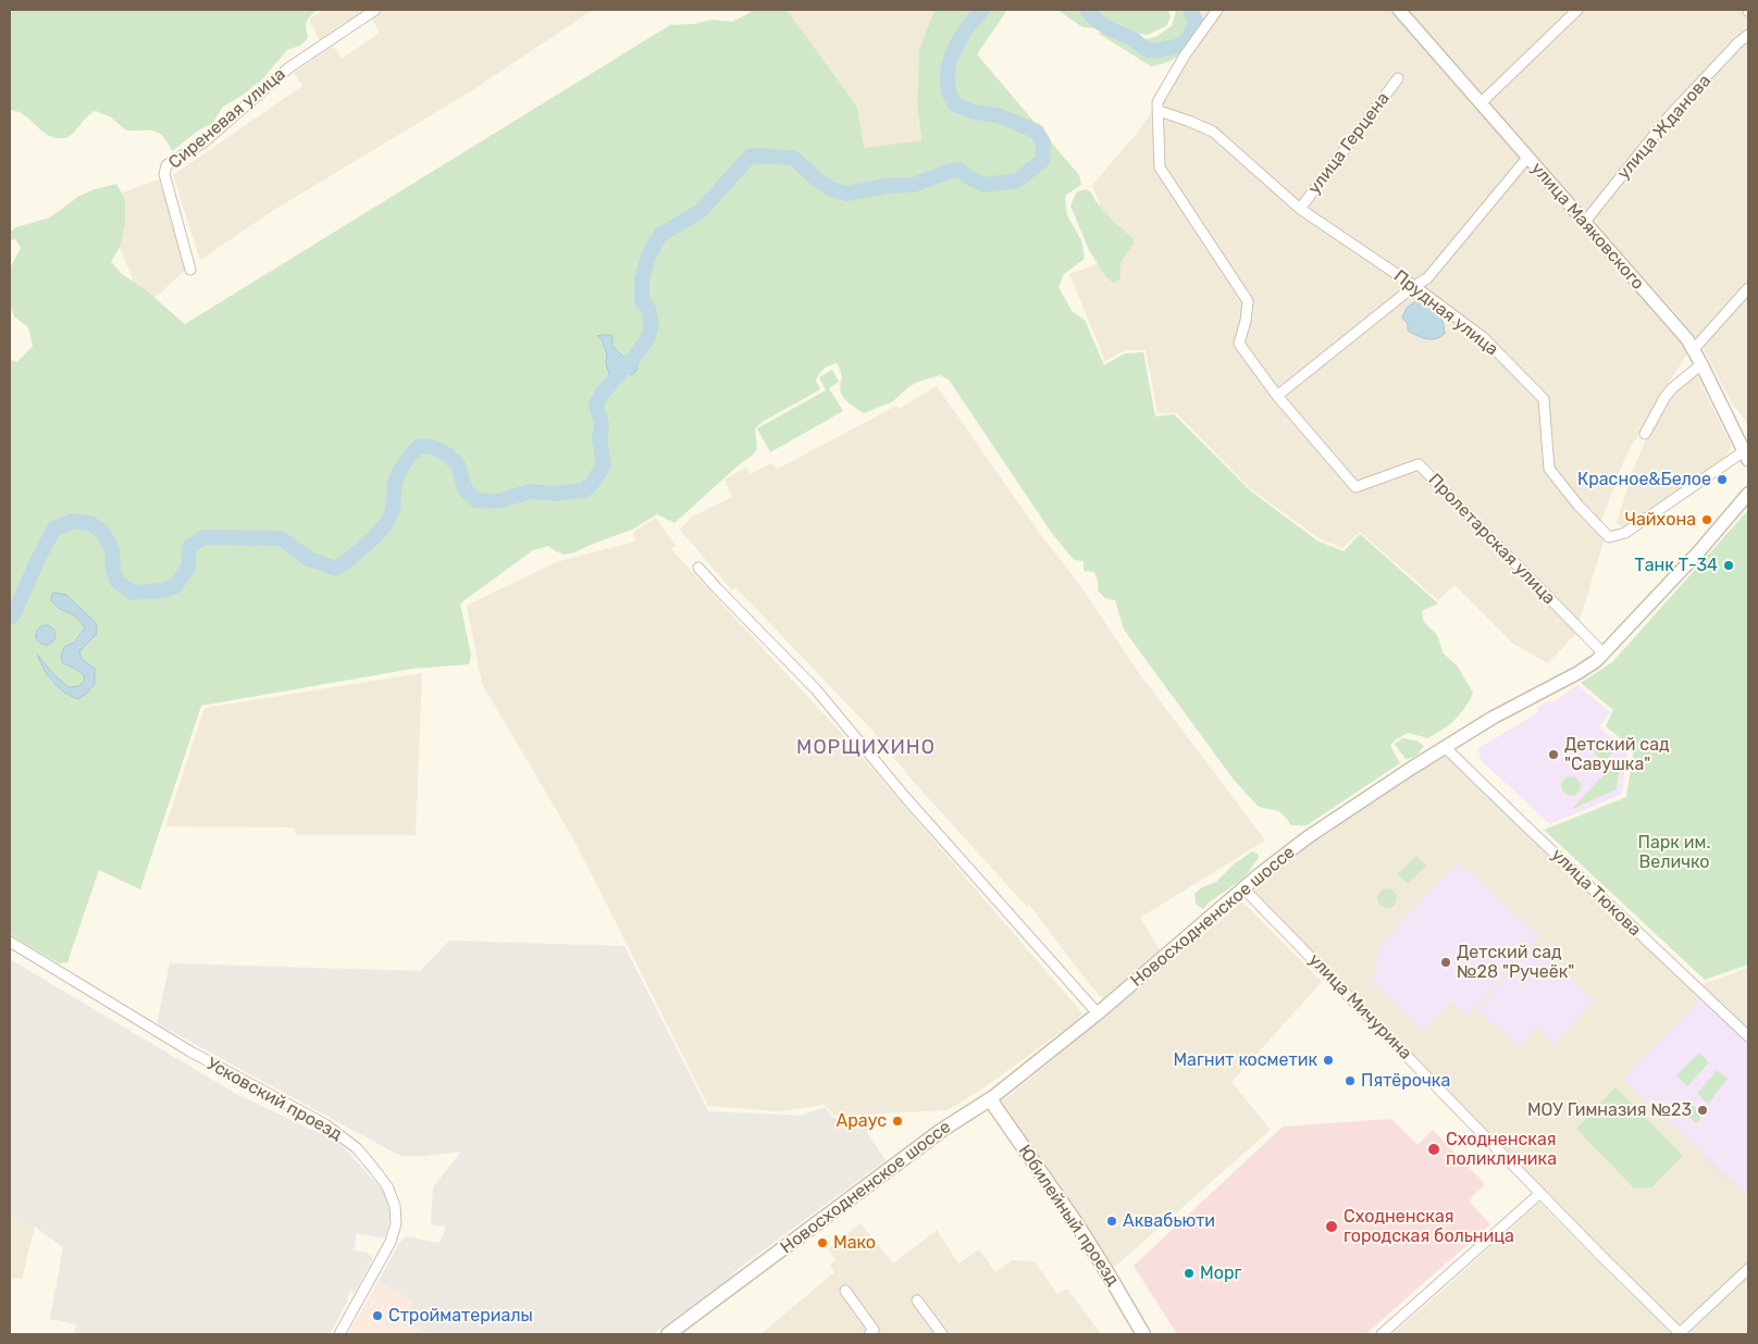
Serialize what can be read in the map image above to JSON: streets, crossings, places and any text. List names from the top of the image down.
{
  "streets": {
    "main road": ["Новосходненское шоссе", "Юбилейный проезд"],
    "street": [
      "Сиреневая улица",
      "улица Жданова",
      "улица Герцена",
      "улица Маяковского",
      "Прудная улица",
      "Пролетарская улица",
      "улица Тюкова",
      "улица Мичурина",
      "Усковский проезд"
    ]
  },
  "crossings": [
    ["улица Жданова", "улица Маяковского"],
    ["улица Герцена", "Прудная улица"],
    ["улица Маяковского", "Прудная улица"],
    ["Прудная улица", "Пролетарская улица"],
    ["Пролетарская улица", "Новосходненское шоссе"],
    ["улица Тюкова", "Новосходненское шоссе"],
    ["Новосходненское шоссе", "улица Мичурина"],
    ["Новосходненское шоссе", "Юбилейный проезд"]
  ],
  "districts": ["МОРЩИХИНО"],
  "parks": ["Парк им. Величко"],
  "places": [
    "Красное&Белое",
    "Чайхона",
    "Танк Т-34",
    "Детский сад \"Савушка\"",
    "Детский сад №28 \"Ручеёк\"",
    "Магнит косметик",
    "Пятёрочка",
    "МОУ Гимназия №23",
    "Араус",
    "Сходненская поликлиника",
    "Аквабьюти",
    "Сходненская городская больница",
    "Мако",
    "Морг",
    "Стройматериалы"
  ]
}
